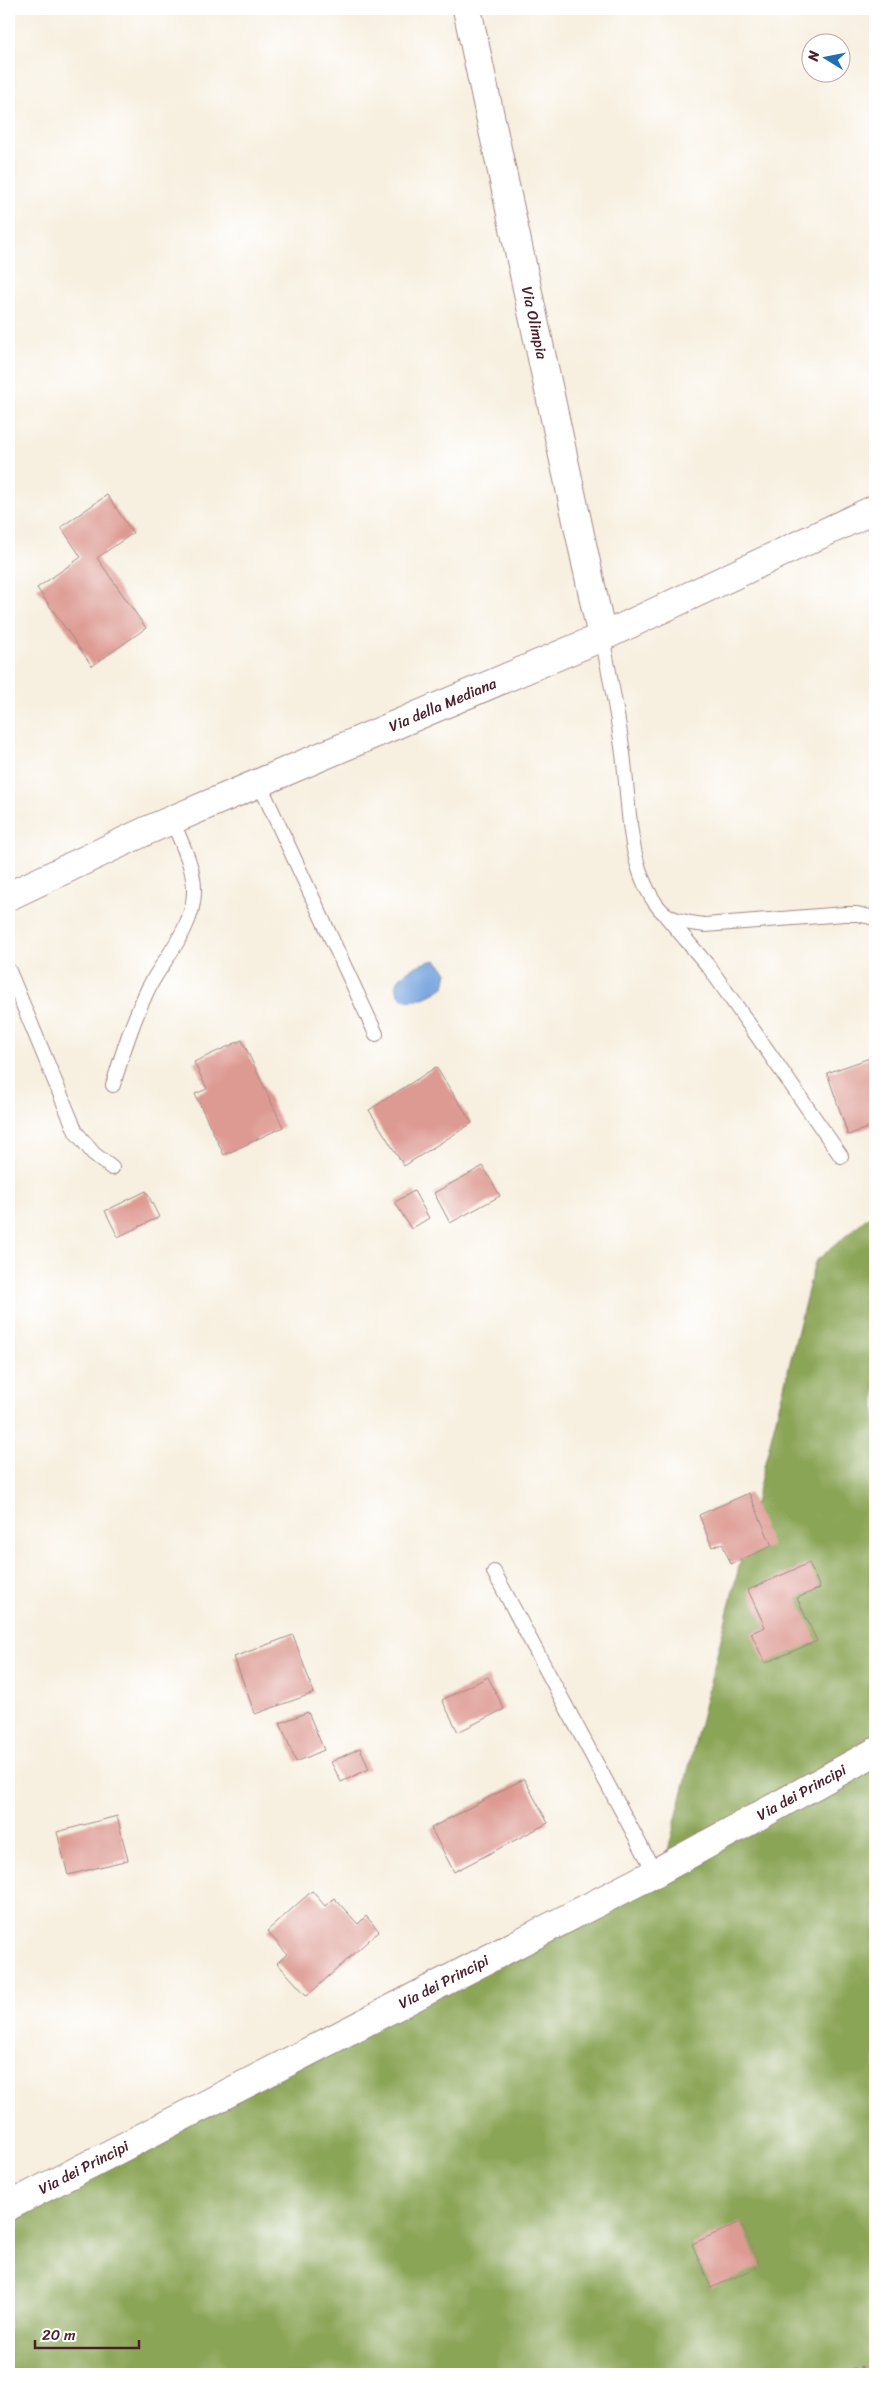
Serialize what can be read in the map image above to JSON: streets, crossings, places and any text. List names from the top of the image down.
{
  "streets": {
    "street": ["Via Olimpia", "Via della Mediana", "Via dei Principi"]
  },
  "crossings": [
    ["Via Olimpia", "Via della Mediana"]
  ],
  "scale_bar": "20 m",
  "north": "left"
}
